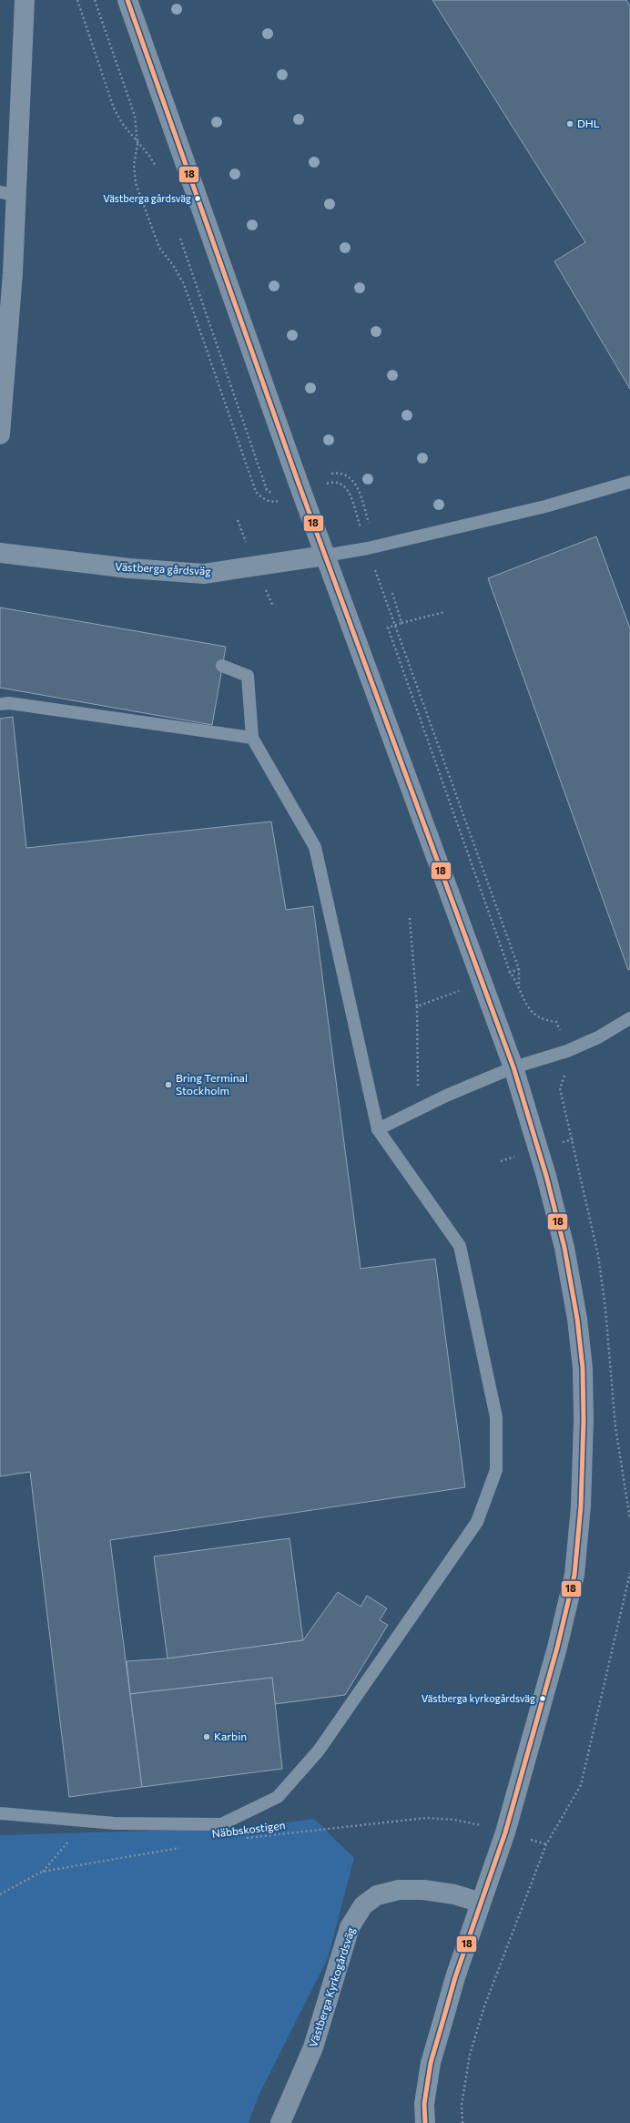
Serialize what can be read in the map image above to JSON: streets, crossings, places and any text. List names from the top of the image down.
{
  "streets": {
    "street": ["Västberga gårdsväg", "Västberga Kyrkogårdsväg"],
    "path": ["Näbbskostigen"]
  },
  "places": [
    "DHL",
    "Västberga gårdsväg",
    "Bring Terminal Stockholm",
    "Västberga kyrkogårdsväg",
    "Karbin"
  ],
  "lines": ["transit line 18"]
}
